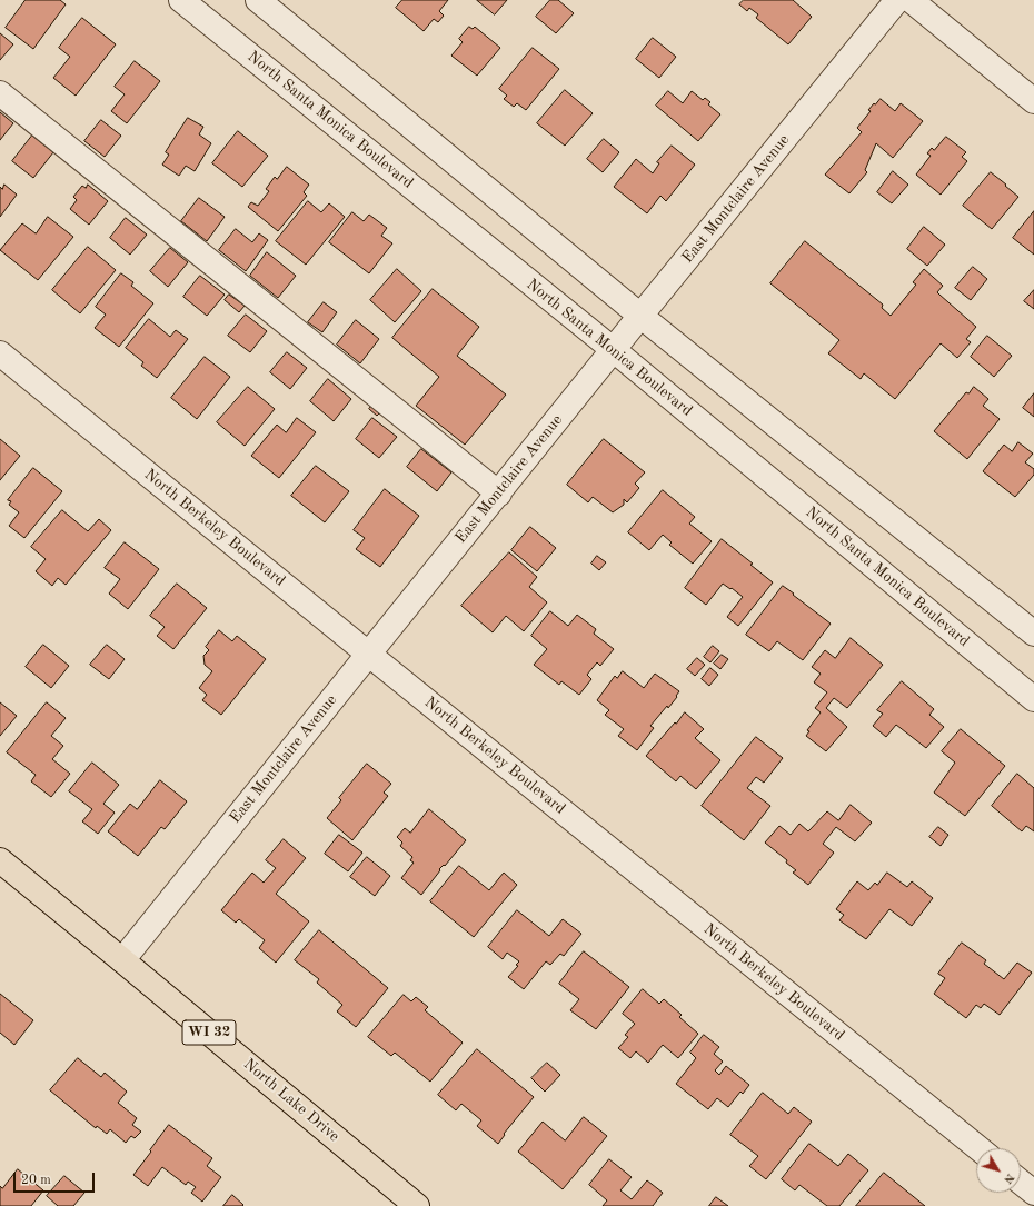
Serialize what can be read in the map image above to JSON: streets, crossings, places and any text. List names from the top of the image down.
{
  "streets": {
    "main road": ["WI 32", "North Lake Drive"],
    "street": ["North Santa Monica Boulevard", "East Montclaire Avenue", "North Berkeley Boulevard"]
  },
  "crossings": [
    ["North Santa Monica Boulevard", "East Montclaire Avenue"],
    ["East Montclaire Avenue", "North Berkeley Boulevard"],
    ["East Montclaire Avenue", "North Lake Drive"]
  ],
  "scale_bar": "20 m",
  "north": "bottom right"
}
